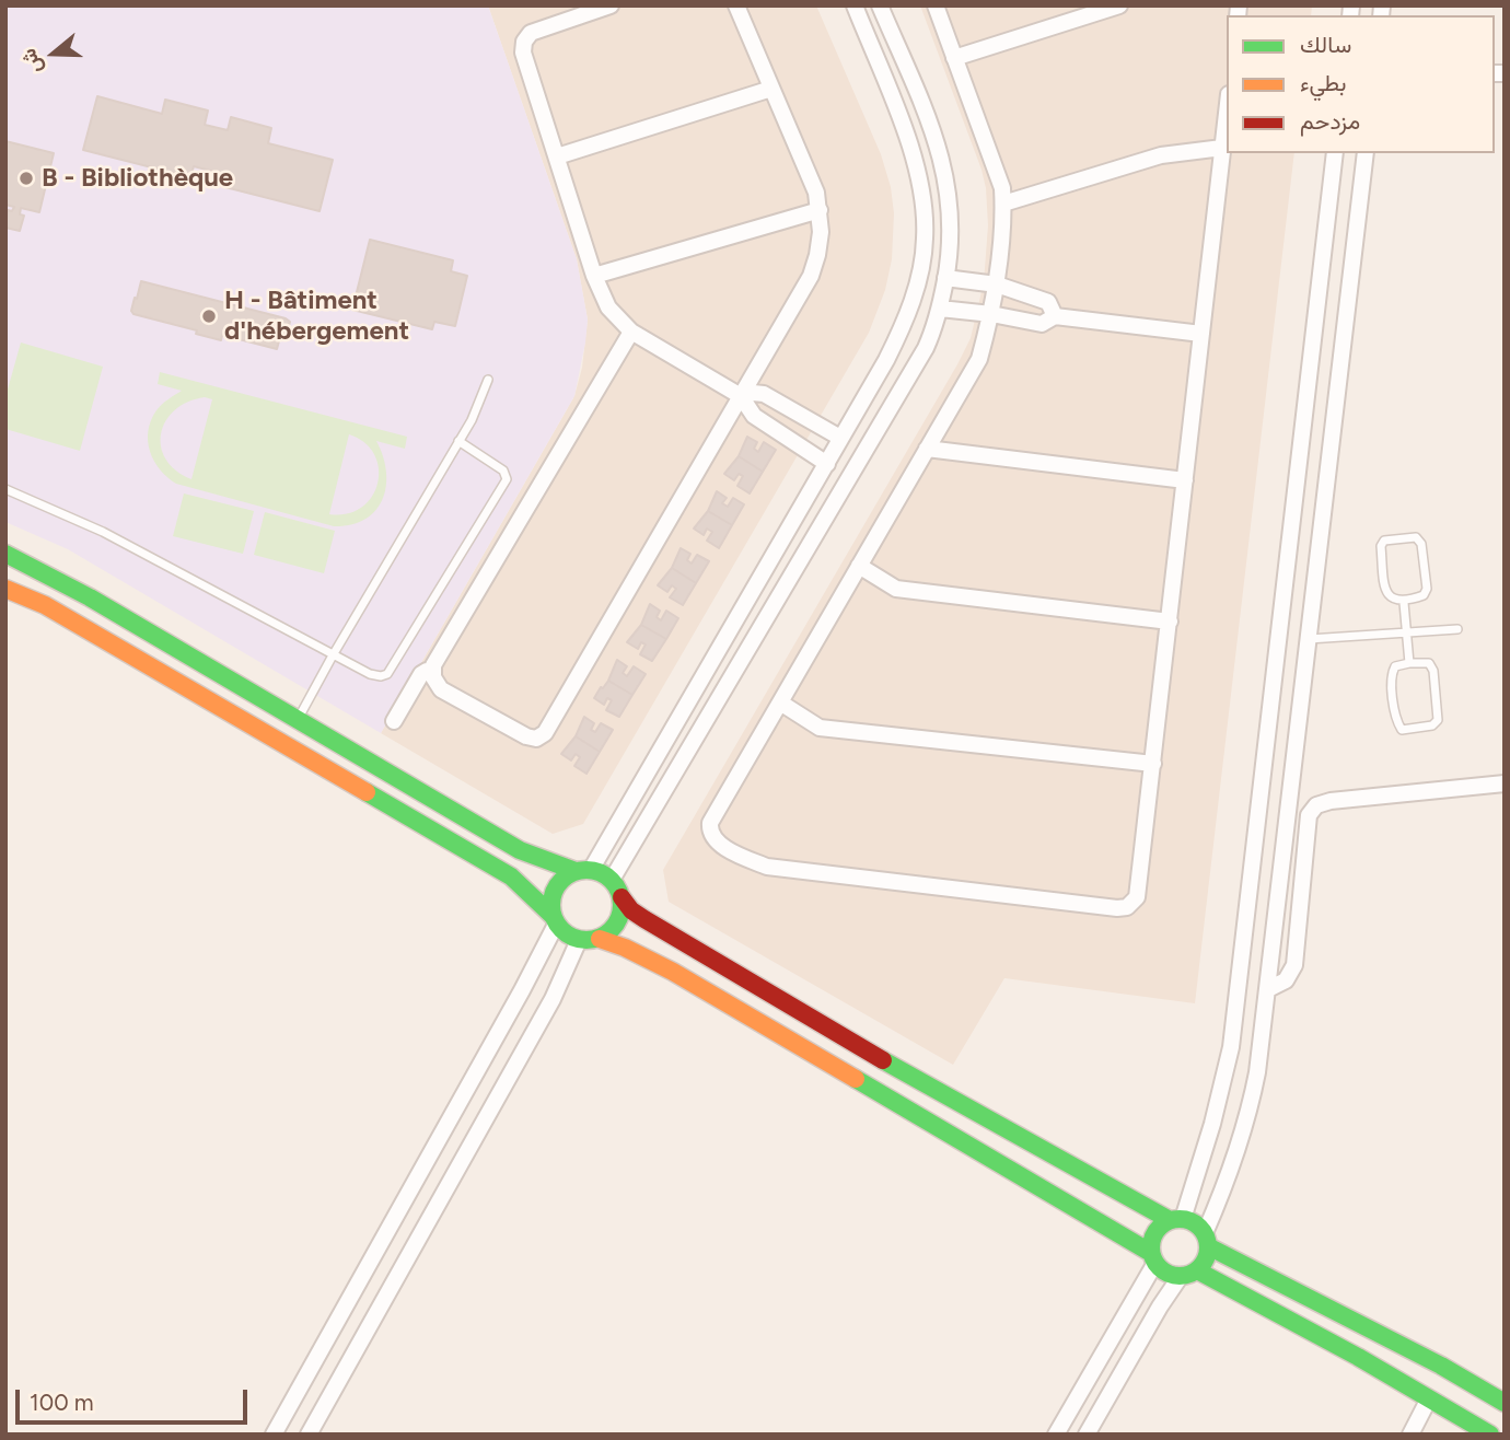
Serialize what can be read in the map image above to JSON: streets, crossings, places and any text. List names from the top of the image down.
{
  "places": ["B - Bibliothèque", "H - Bâtiment d'hébergement"],
  "legend": ["سالك", "بطيء", "مزدحم"],
  "scale_bar": "100 m",
  "north": "left"
}
